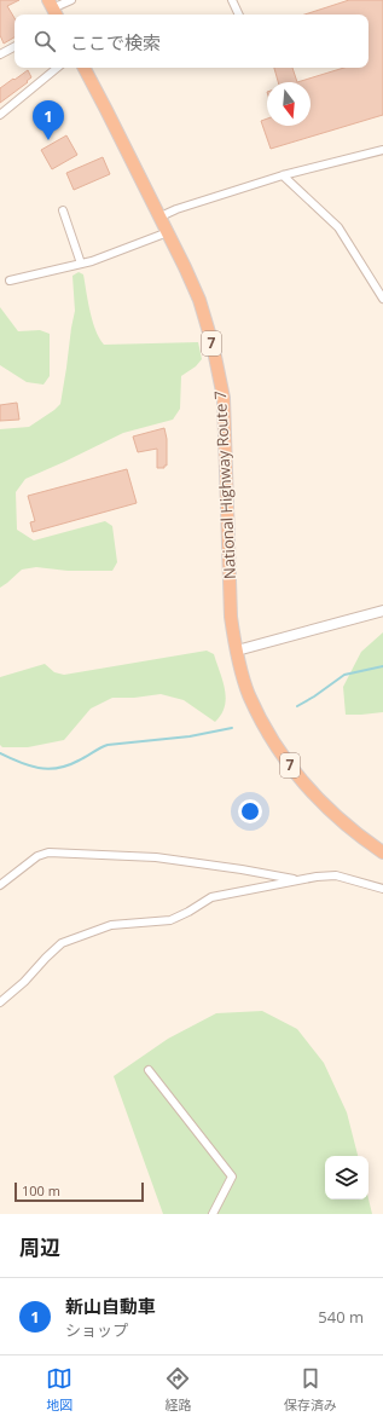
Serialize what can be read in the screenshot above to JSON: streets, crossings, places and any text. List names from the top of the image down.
{
  "streets": {
    "highway": ["7", "National Highway Route 7"]
  },
  "scale_bar": "100 m",
  "north": "bottom",
  "page": {
    "search": "ここで検索",
    "pins": "1",
    "scale": "100 m",
    "heading": "周辺",
    "list": [
      {
        "mark": "1",
        "name": "新山自動車",
        "note": "ショップ",
        "value": "540 m"
      }
    ],
    "nav": ["地図", "経路", "保存済み"]
  }
}
